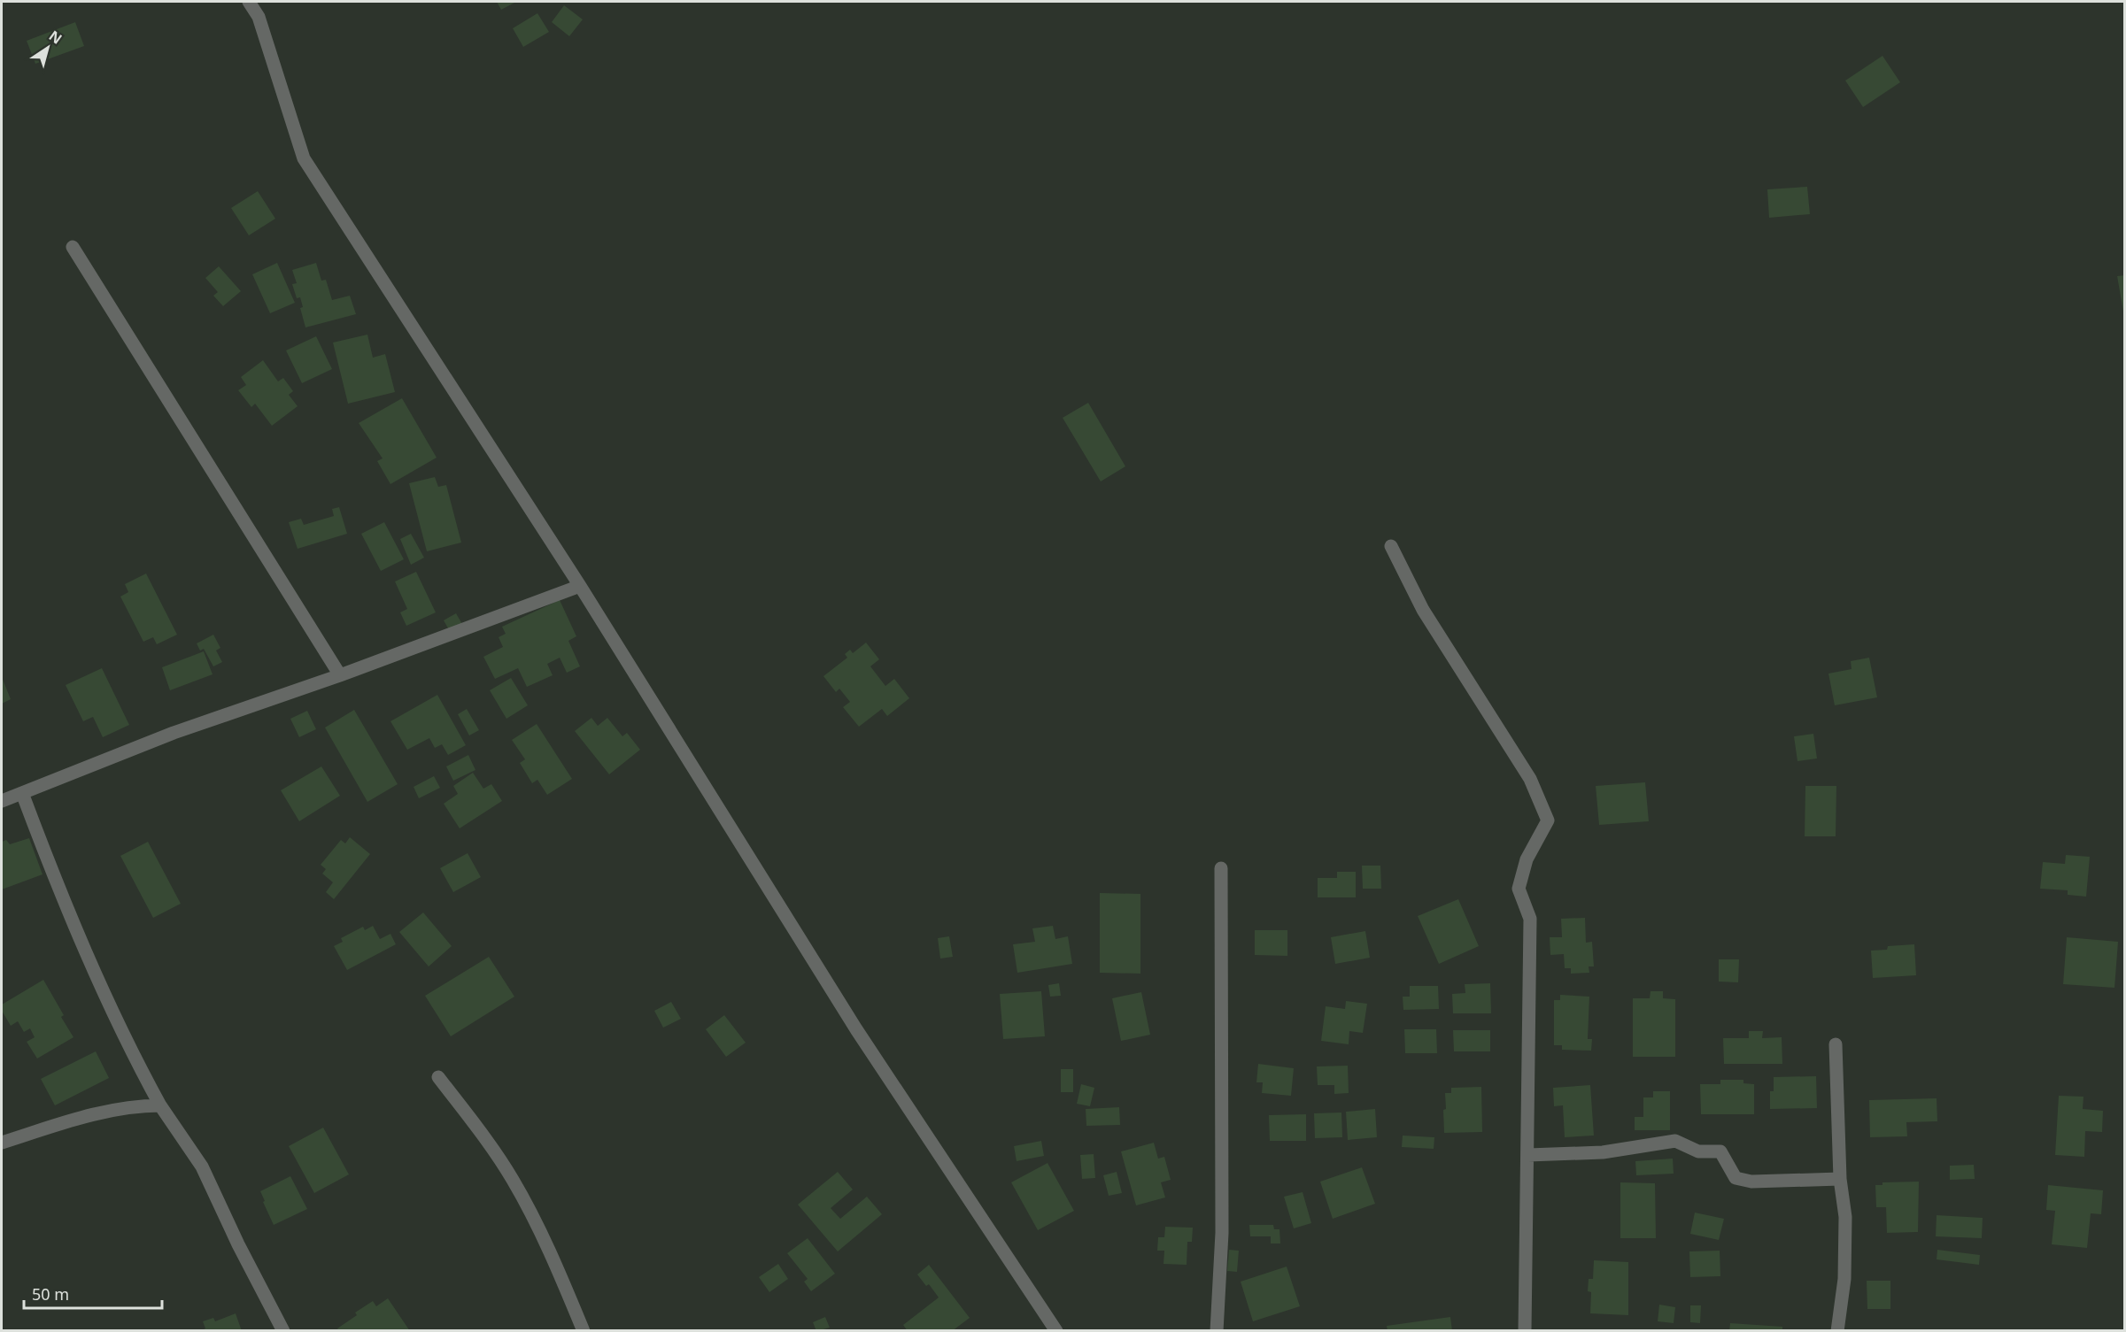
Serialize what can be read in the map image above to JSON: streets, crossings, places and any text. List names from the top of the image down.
{
  "scale_bar": "50 m",
  "north": "top right"
}
